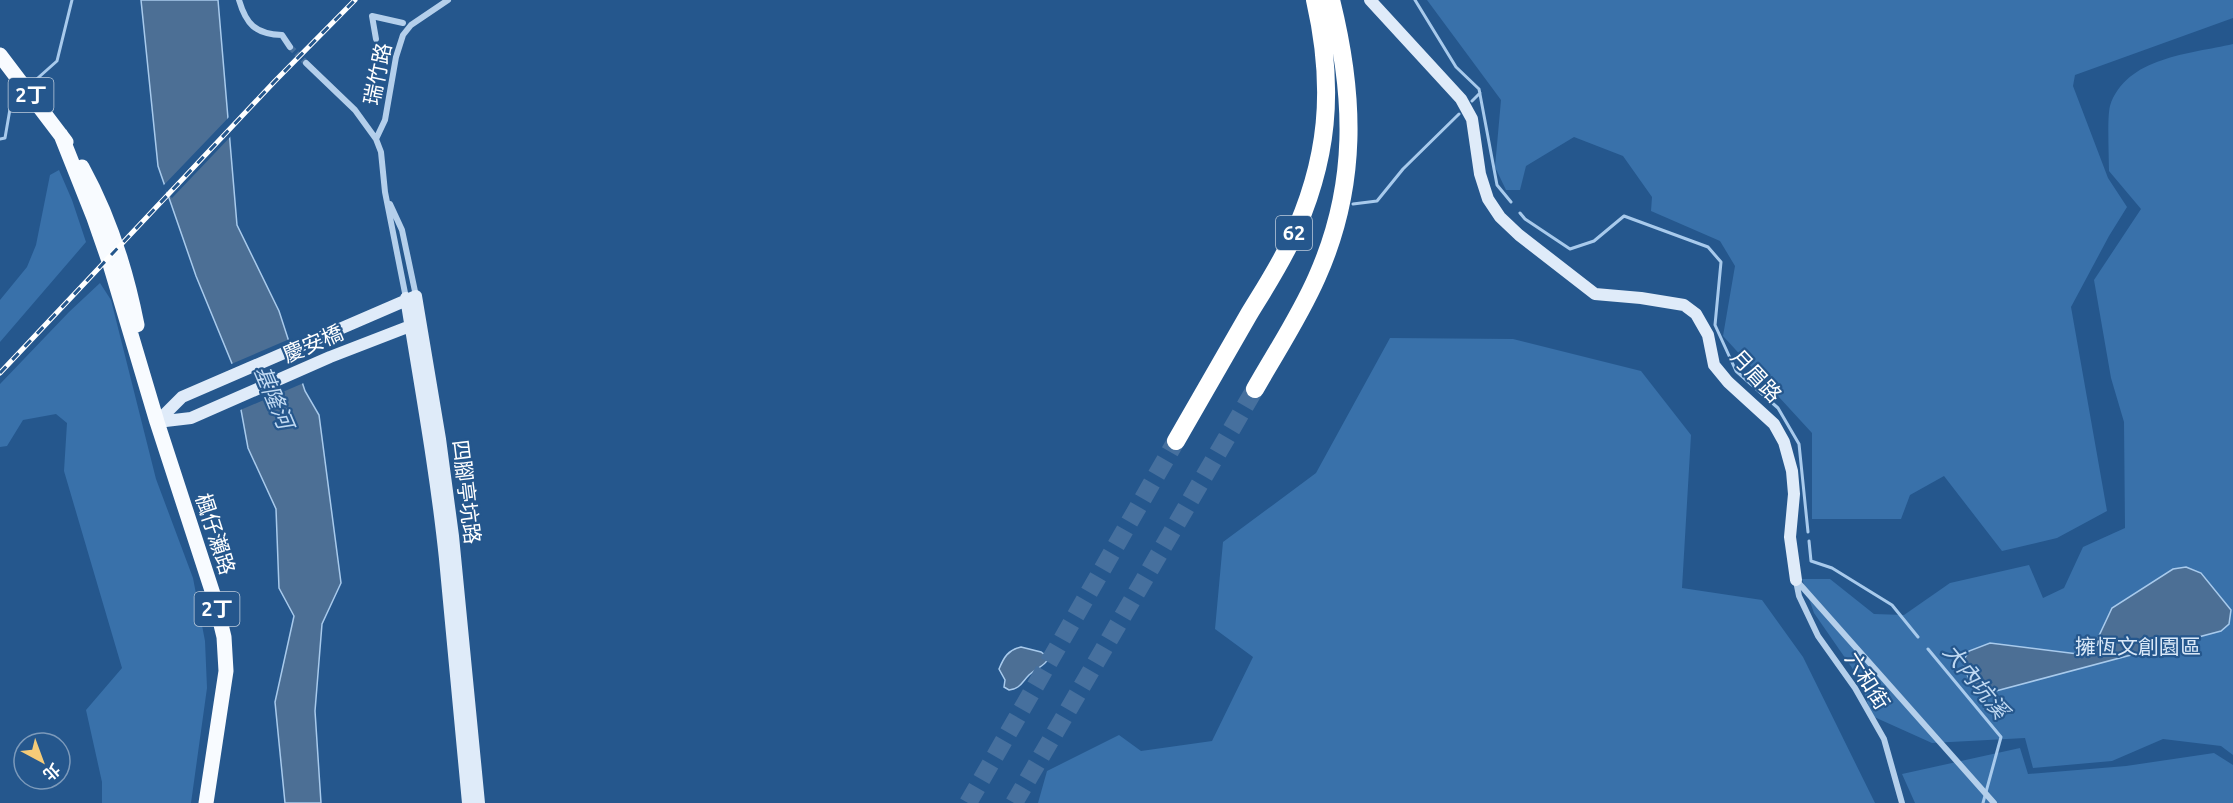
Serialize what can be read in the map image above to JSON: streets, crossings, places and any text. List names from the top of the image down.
{
  "streets": {
    "highway": ["62"],
    "main road": ["2丁", "楓仔瀨路"],
    "street": [
      "瑞竹路",
      "慶安橋",
      "月眉路",
      "四腳亭坑路",
      "六和街"
    ]
  },
  "crossings": [
    ["瑞竹路", "四腳亭坑路"],
    ["慶安橋", "四腳亭坑路"],
    ["慶安橋", "楓仔瀨路"],
    ["月眉路", "六和街"]
  ],
  "water": ["基隆河", "大內坑溪"],
  "parks": ["擁恆文創園區"],
  "north": "bottom right"
}
